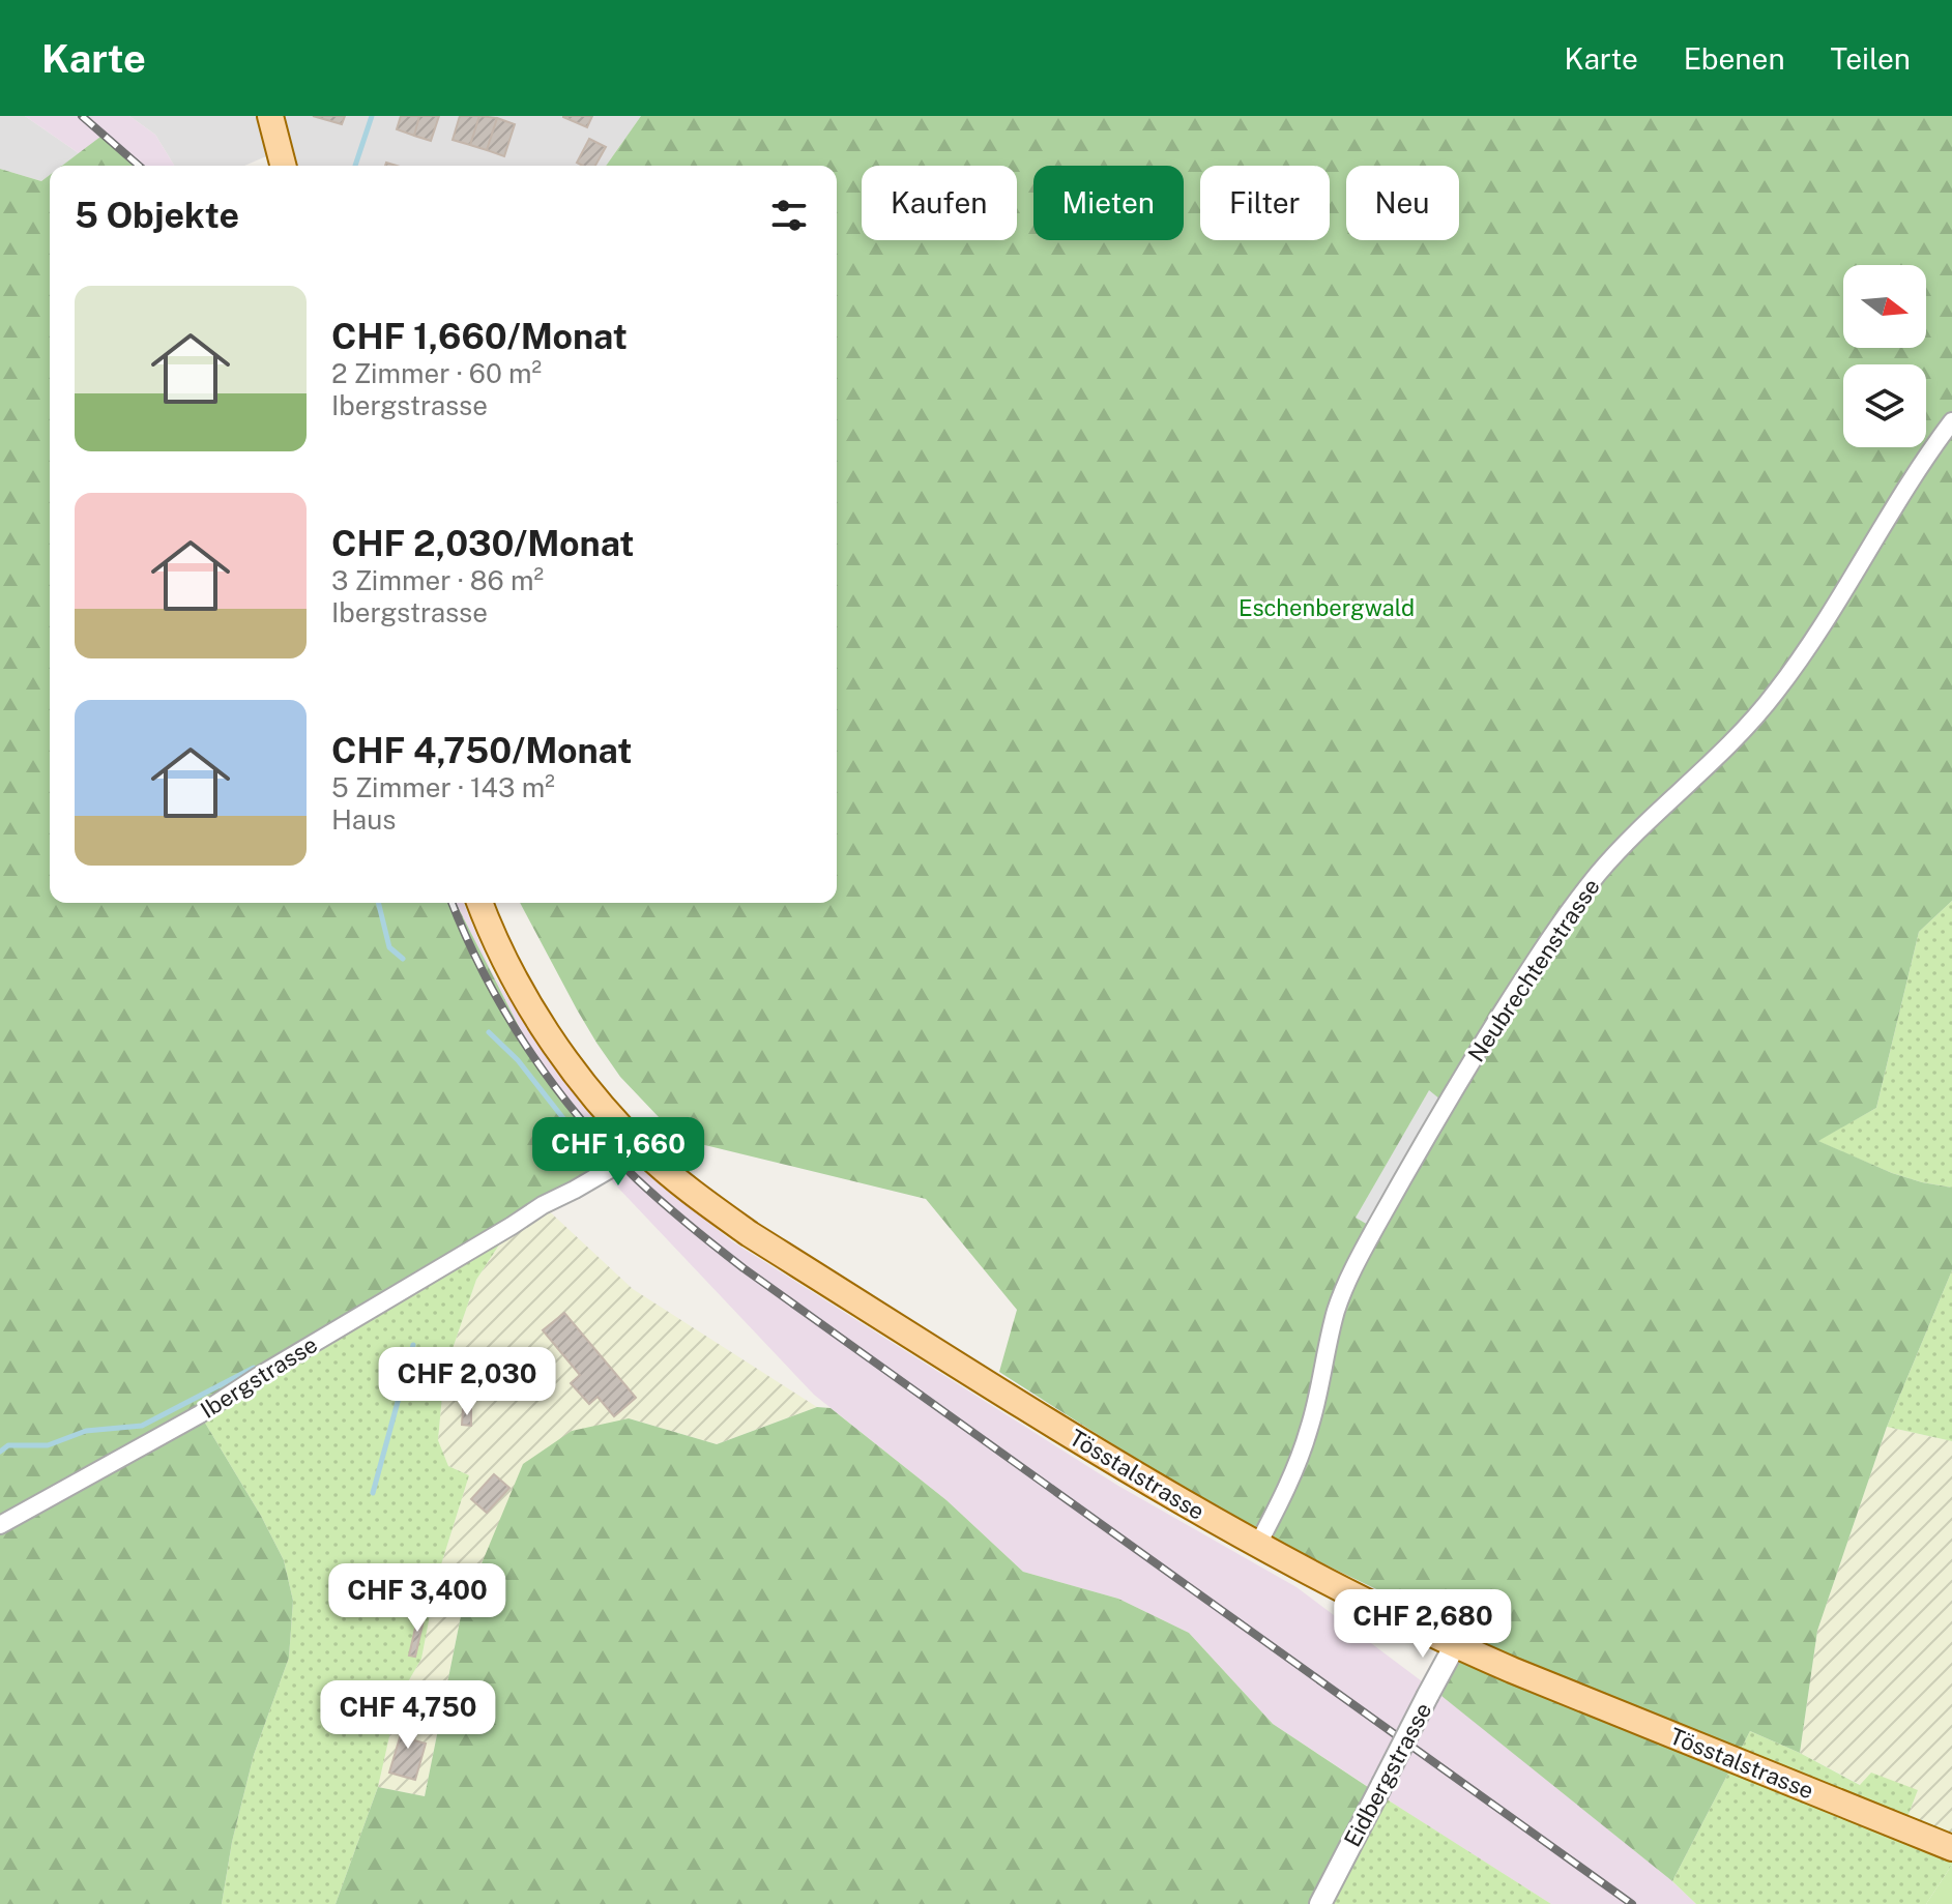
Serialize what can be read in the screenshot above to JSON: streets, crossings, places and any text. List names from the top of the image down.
{
  "streets": {
    "main road": ["Tösstalstrasse"],
    "street": ["Neubrechtenstrasse", "Ibergstrasse", "Eidbergstrasse"]
  },
  "crossings": [
    ["Neubrechtenstrasse", "Tösstalstrasse"],
    ["Ibergstrasse", "Tösstalstrasse"],
    ["Tösstalstrasse", "Eidbergstrasse"]
  ],
  "parks": ["Eschenbergwald"],
  "north": "right",
  "page": {
    "header": "Karte",
    "nav": ["Karte", "Ebenen", "Teilen"],
    "chip": [
      "Kaufen",
      "Mieten",
      "Filter",
      "Neu"
    ],
    "heading": "5 Objekte",
    "list": [
      {
        "name": "CHF 1,660/Monat",
        "note": "2 Zimmer · 60 m² · Ibergstrasse"
      },
      {
        "name": "CHF 2,030/Monat",
        "note": "3 Zimmer · 86 m² · Ibergstrasse"
      },
      {
        "name": "CHF 4,750/Monat",
        "note": "5 Zimmer · 143 m² · Haus"
      }
    ],
    "price": [
      "CHF 1,660",
      "CHF 2,030",
      "CHF 3,400",
      "CHF 2,680",
      "CHF 4,750"
    ]
  }
}
